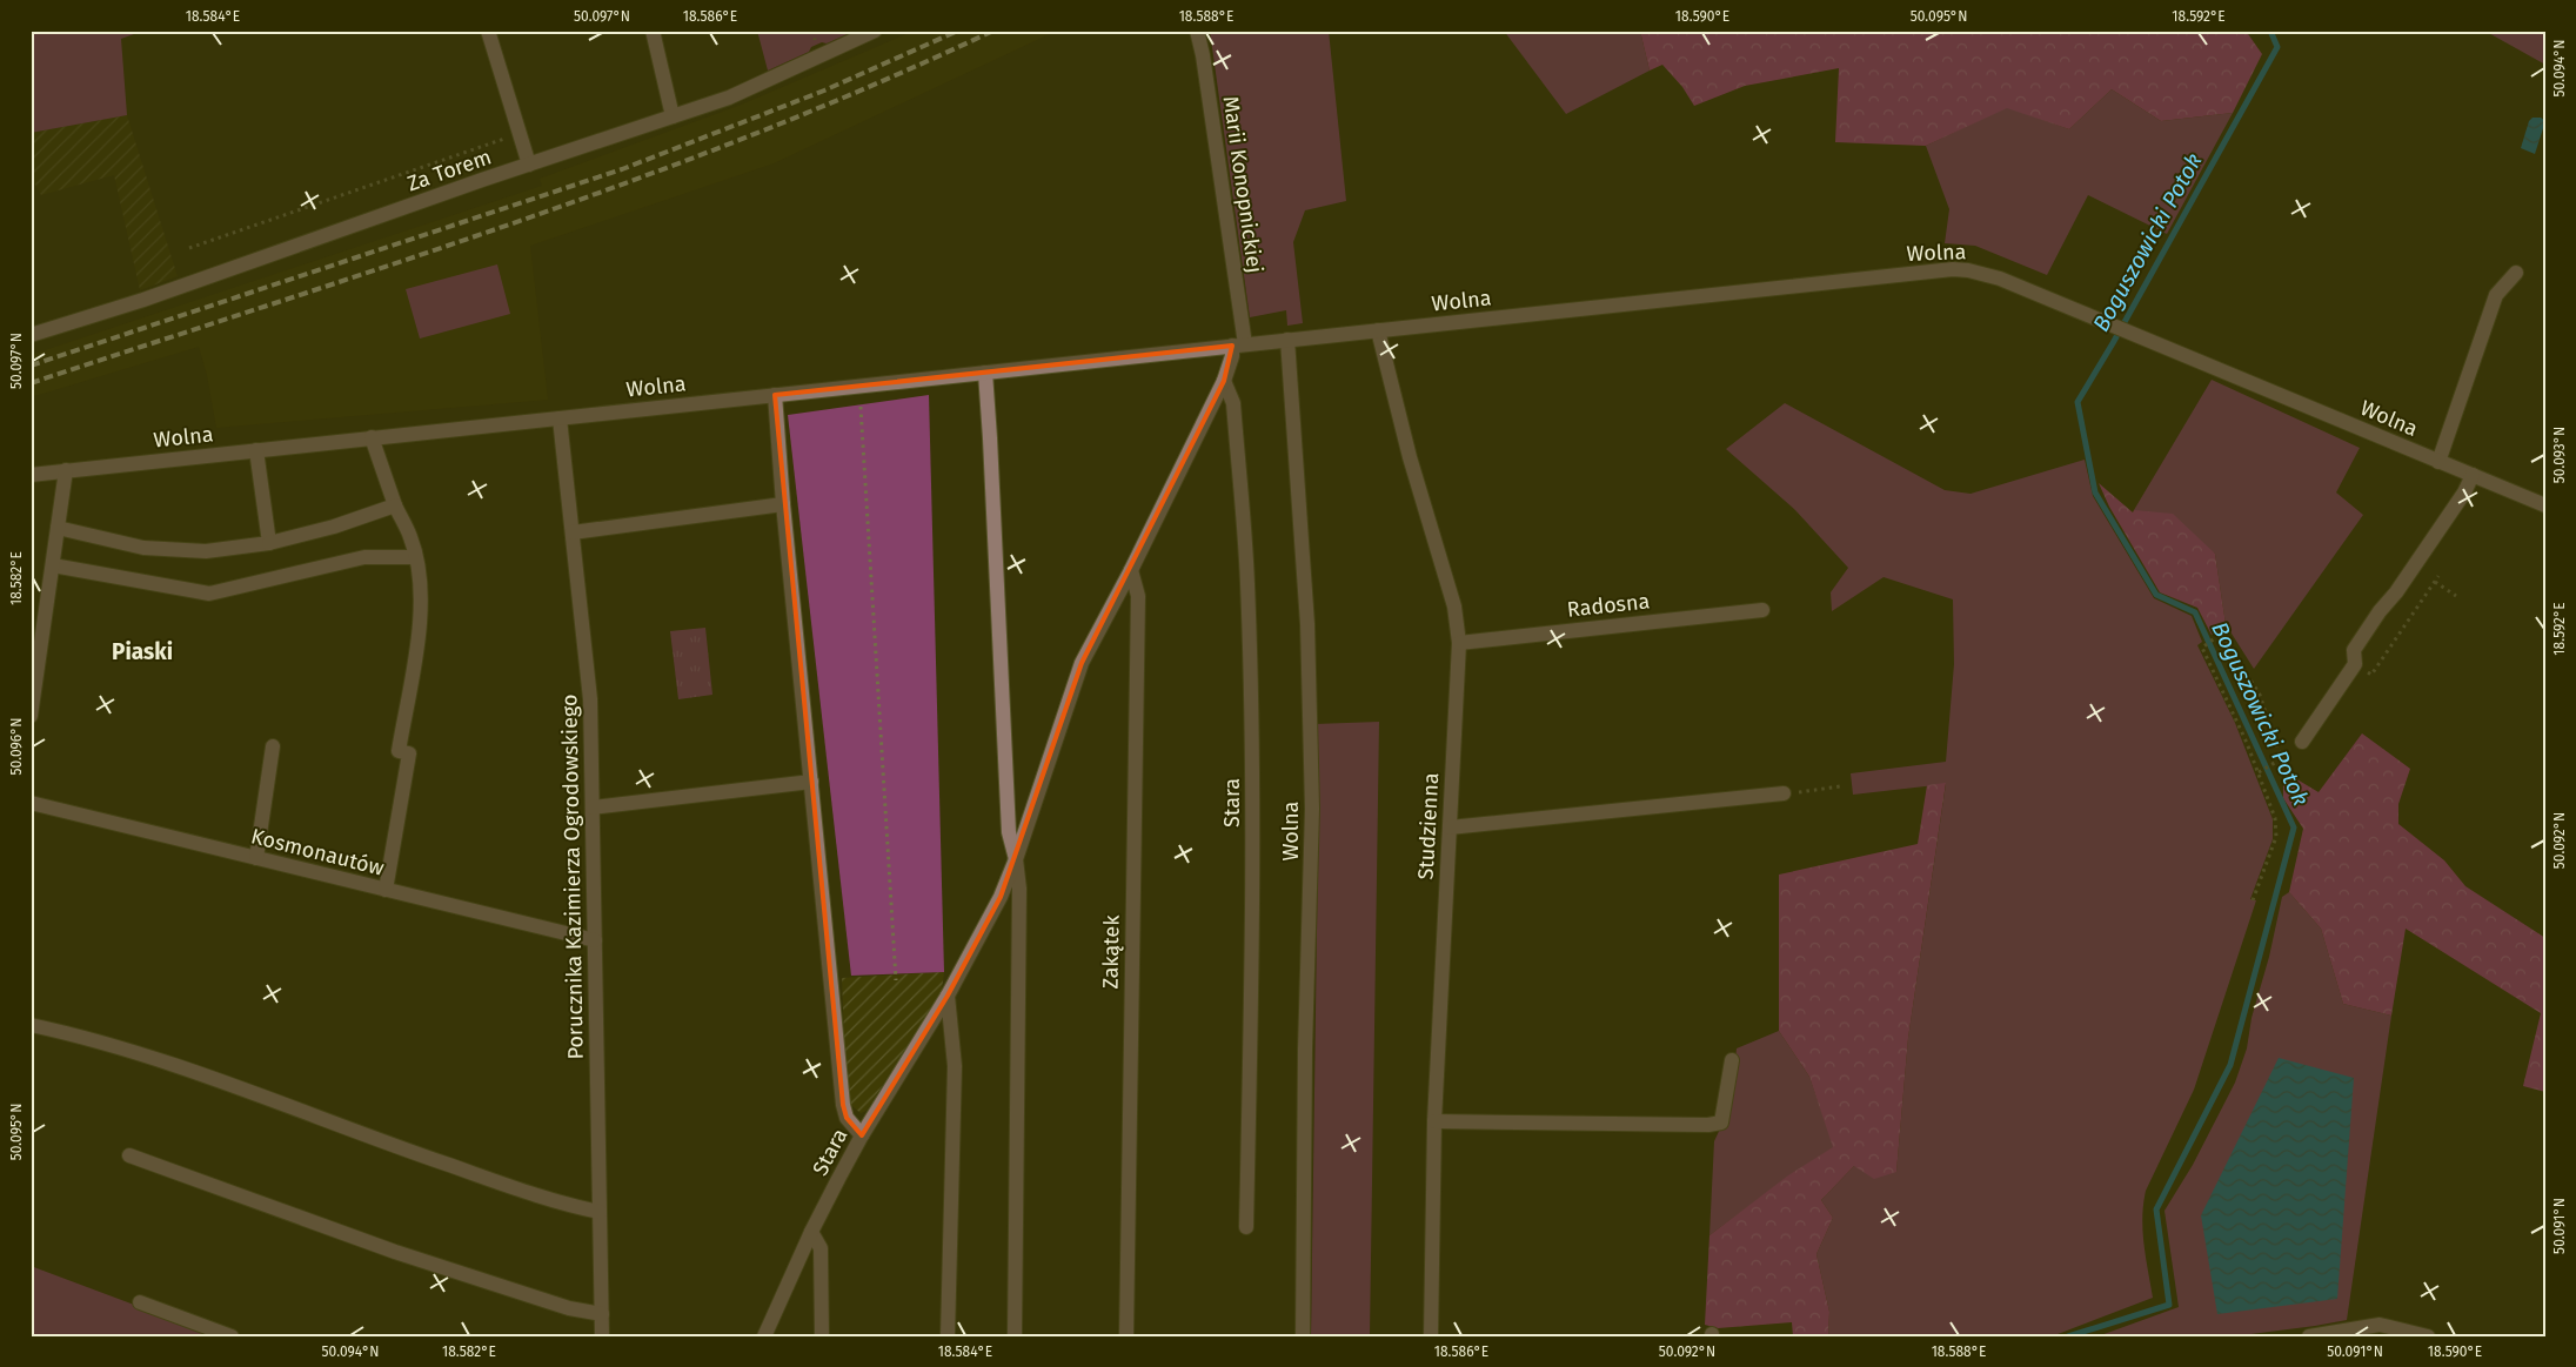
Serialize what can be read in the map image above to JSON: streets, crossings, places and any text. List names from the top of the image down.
{
  "streets": {
    "street": [
      "Za Torem",
      "Marii Konopnickiej",
      "Wolna",
      "Radosna",
      "Stara",
      "Studzienna",
      "Kosmonautów",
      "Porucznika Kazimierza Ogrodowskiego",
      "Zakątek"
    ]
  },
  "crossings": [
    ["Marii Konopnickiej", "Wolna"],
    ["Marii Konopnickiej", "Stara"],
    ["Wolna", "Stara"],
    ["Wolna", "Studzienna"],
    ["Wolna", "Porucznika Kazimierza Ogrodowskiego"],
    ["Radosna", "Studzienna"],
    ["Stara", "Zakątek"],
    ["Kosmonautów", "Porucznika Kazimierza Ogrodowskiego"]
  ],
  "districts": ["Piaski"],
  "water": ["Boguszowicki Potok"],
  "coordinates": [
    "18.584°E",
    "50.097°N",
    "18.586°E",
    "18.588°E",
    "18.590°E",
    "50.095°N",
    "18.592°E",
    "50.094°N",
    "50.093°N",
    "18.582°E",
    "50.096°N",
    "50.092°N",
    "50.091°N"
  ]
}
